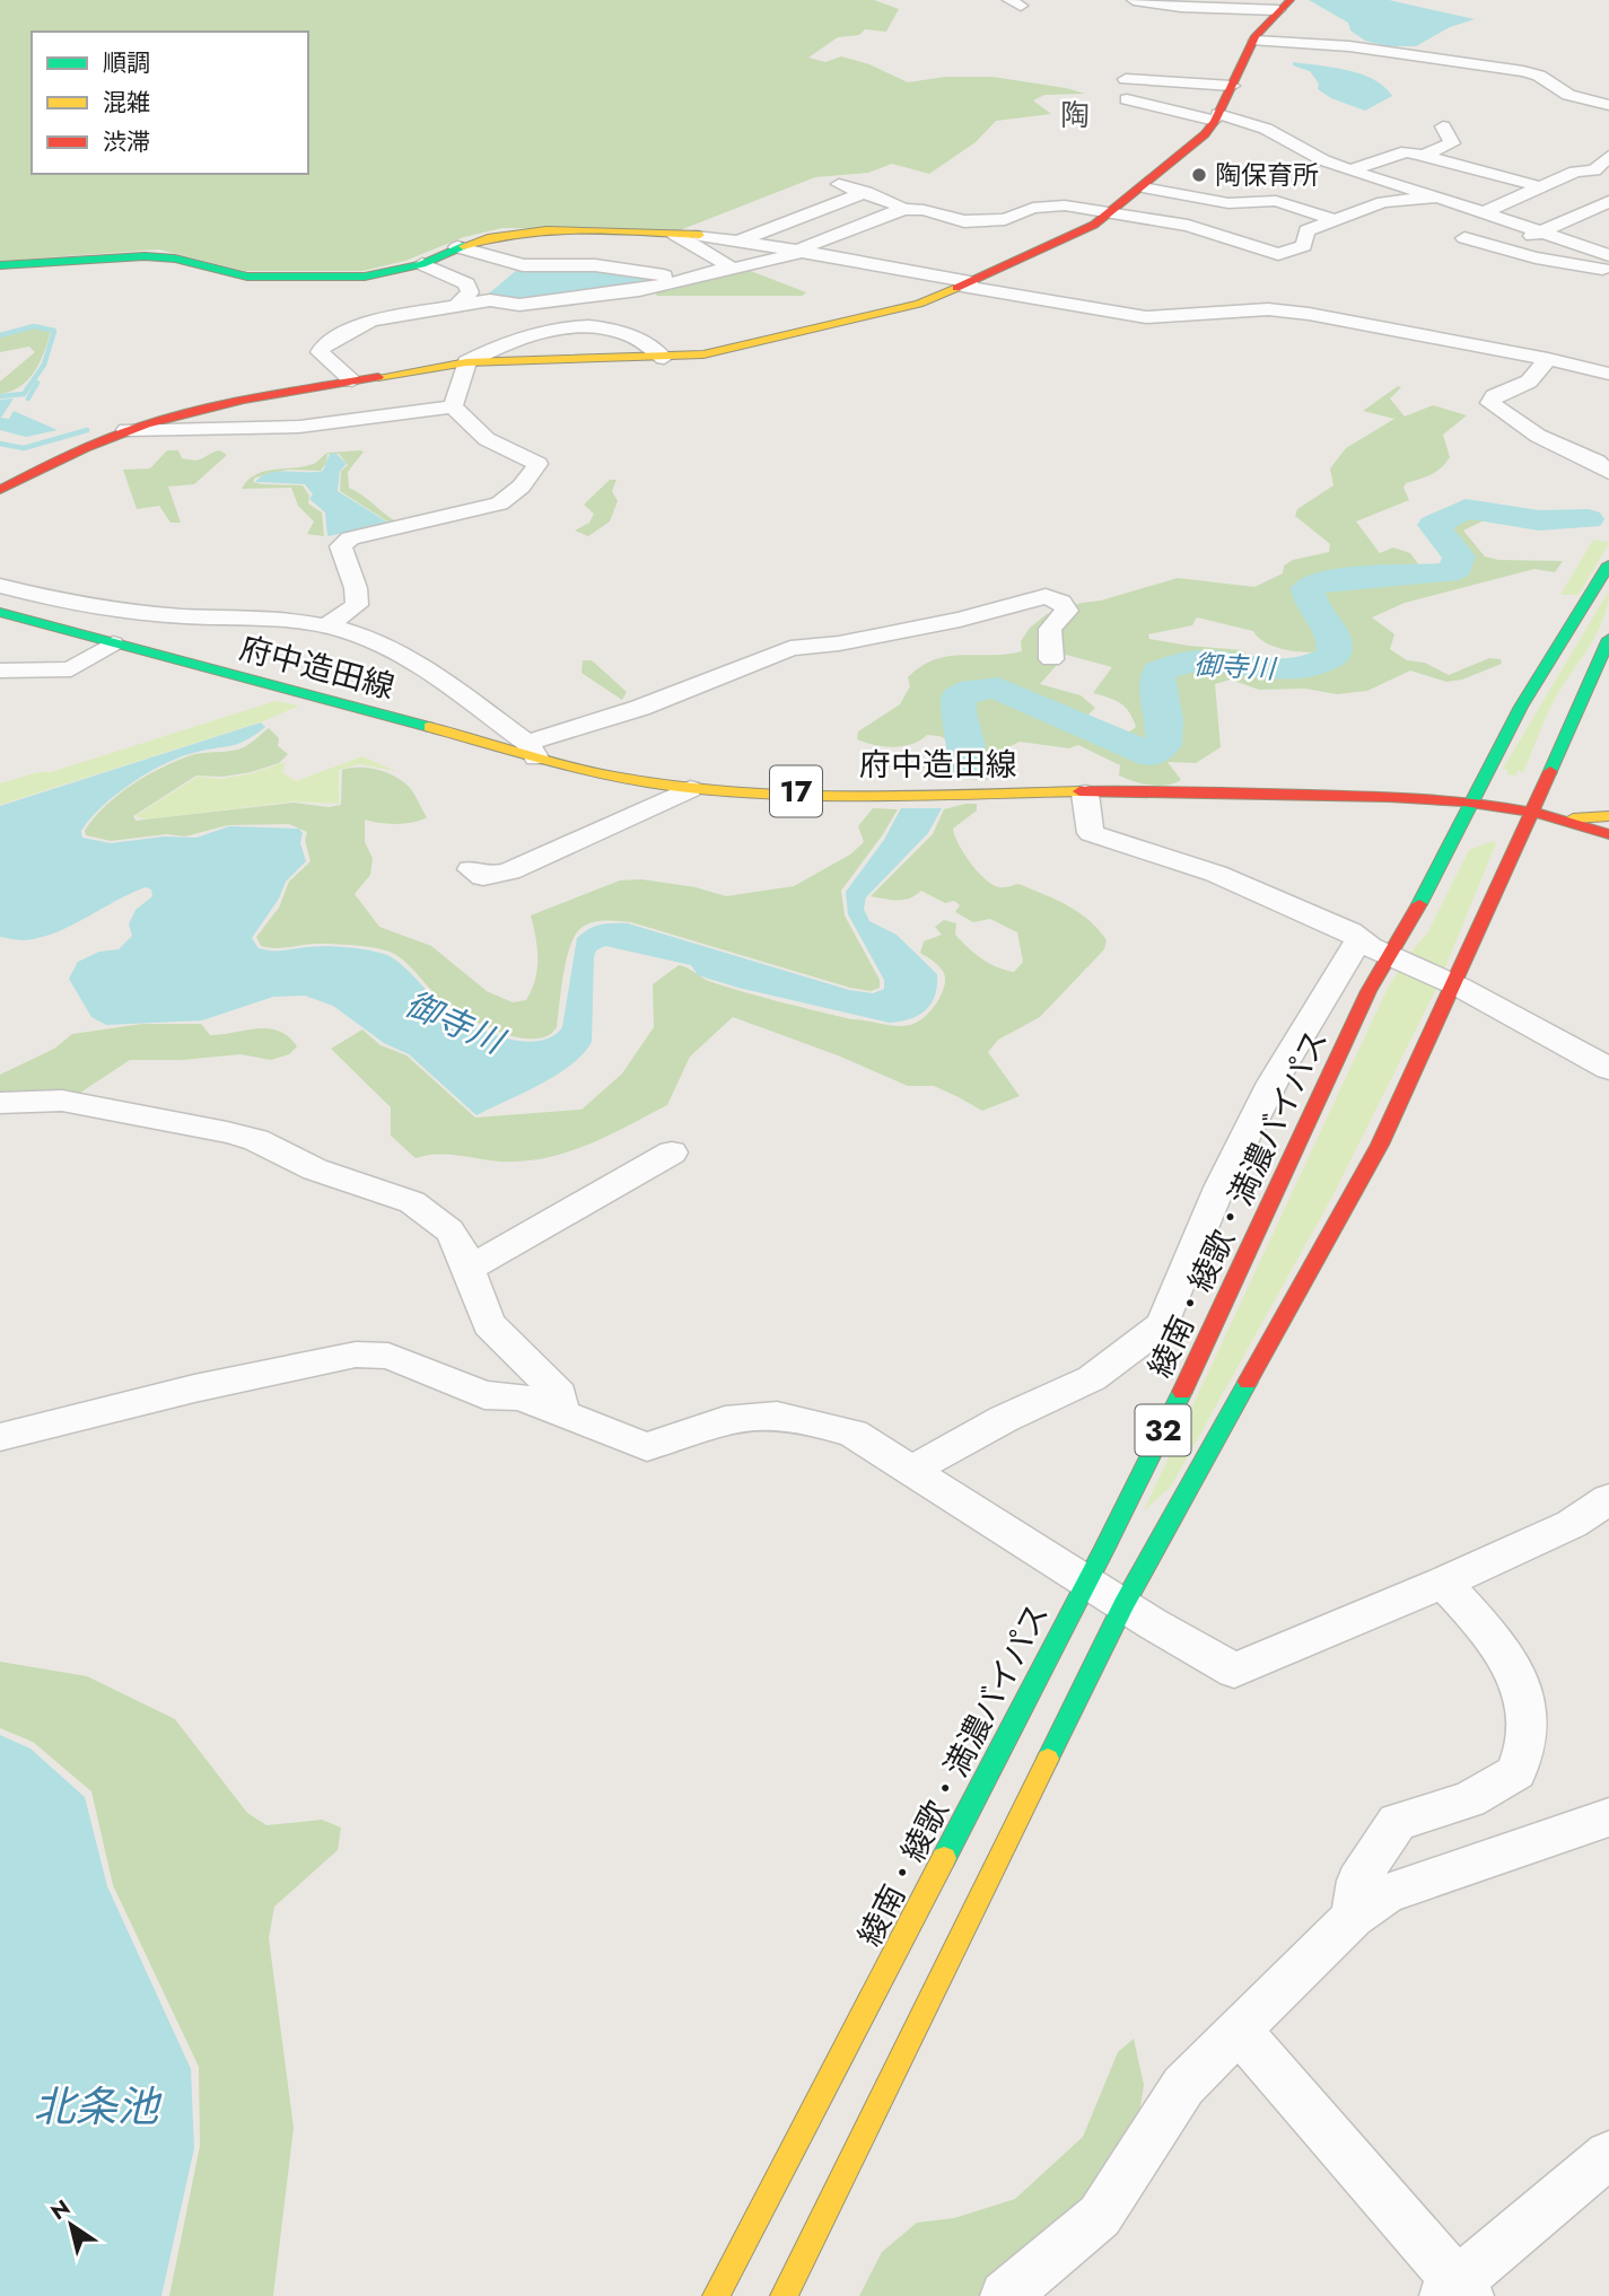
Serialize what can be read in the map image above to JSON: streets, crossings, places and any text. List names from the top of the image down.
{
  "streets": {
    "main road": [
      "府中造田線",
      "17",
      "綾南・綾歌・満濃バイパス",
      "32"
    ]
  },
  "crossings": [
    ["府中造田線", "綾南・綾歌・満濃バイパス"],
    ["府中造田線", "32"]
  ],
  "districts": ["陶"],
  "water": ["御寺川", "北条池"],
  "places": ["陶保育所"],
  "legend": ["順調", "混雑", "渋滞"],
  "north": "top left"
}
